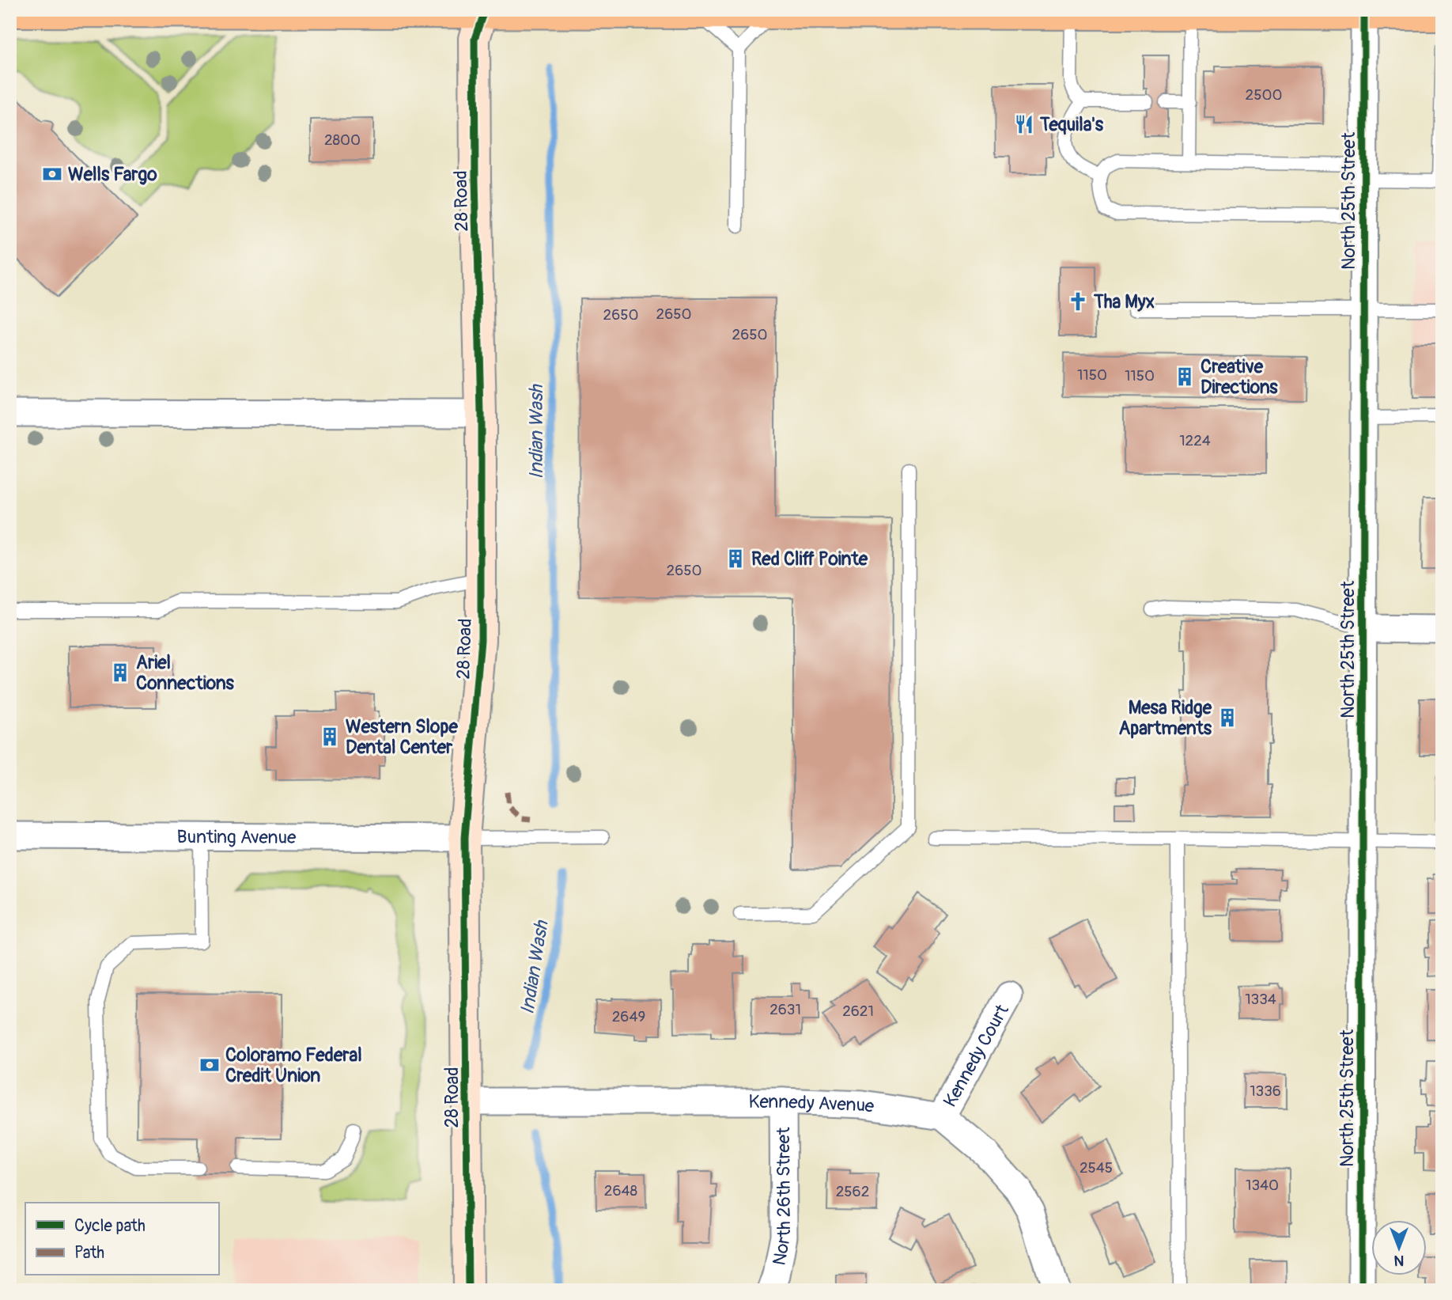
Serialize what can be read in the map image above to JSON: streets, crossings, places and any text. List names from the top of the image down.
{
  "streets": {
    "main road": ["28 Road"],
    "street": [
      "North 25th Street",
      "Bunting Avenue",
      "Kennedy Court",
      "Kennedy Avenue",
      "North 26th Street"
    ]
  },
  "crossings": [
    ["28 Road", "Bunting Avenue"],
    ["28 Road", "Kennedy Avenue"],
    ["Kennedy Court", "Kennedy Avenue"],
    ["Kennedy Avenue", "North 26th Street"]
  ],
  "water": ["Indian Wash"],
  "places": {
    "restaurant": ["Tequila's"],
    "bank": ["Wells Fargo", "Coloramo Federal Credit Union"],
    "church": ["Tha Myx"],
    "building": [
      "Creative Directions",
      "Red Cliff Pointe",
      "Ariel Connections",
      "Mesa Ridge Apartments",
      "Western Slope Dental Center"
    ]
  },
  "house_numbers": [
    "2500",
    "2800",
    "2650",
    "2650",
    "2650",
    "1150",
    "1150",
    "1224",
    "2650",
    "1334",
    "2631",
    "2621",
    "2649",
    "1336",
    "2545",
    "1340",
    "2648",
    "2562"
  ],
  "legend": ["Cycle path", "Path"],
  "north": "bottom"
}
